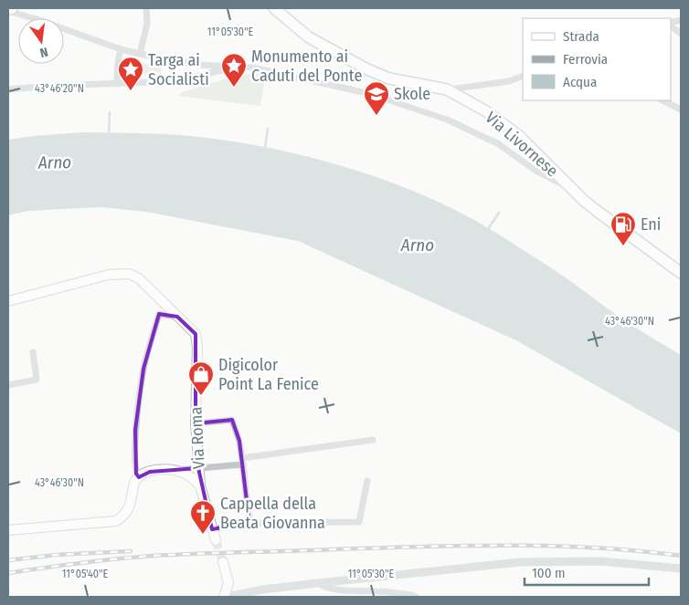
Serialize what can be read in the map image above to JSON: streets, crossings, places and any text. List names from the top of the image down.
{
  "streets": {
    "main road": ["Via Livornese", "Via Roma"]
  },
  "water": ["Arno"],
  "places": {
    "place": ["Monumento ai Caduti del Ponte", "Targa ai Socialisti"],
    "school or university": ["Skole"],
    "fuel station": ["Eni"],
    "shop": ["Digicolor Point La Fenice"],
    "church": ["Cappella della Beata Giovanna"]
  },
  "legend": ["Strada", "Ferrovia", "Acqua"],
  "scale_bar": "100 m",
  "north": "bottom",
  "coordinates": [
    "11°05'30\"E",
    "43°46'20\"N",
    "43°46'30\"N",
    "11°05'40\"E"
  ]
}
